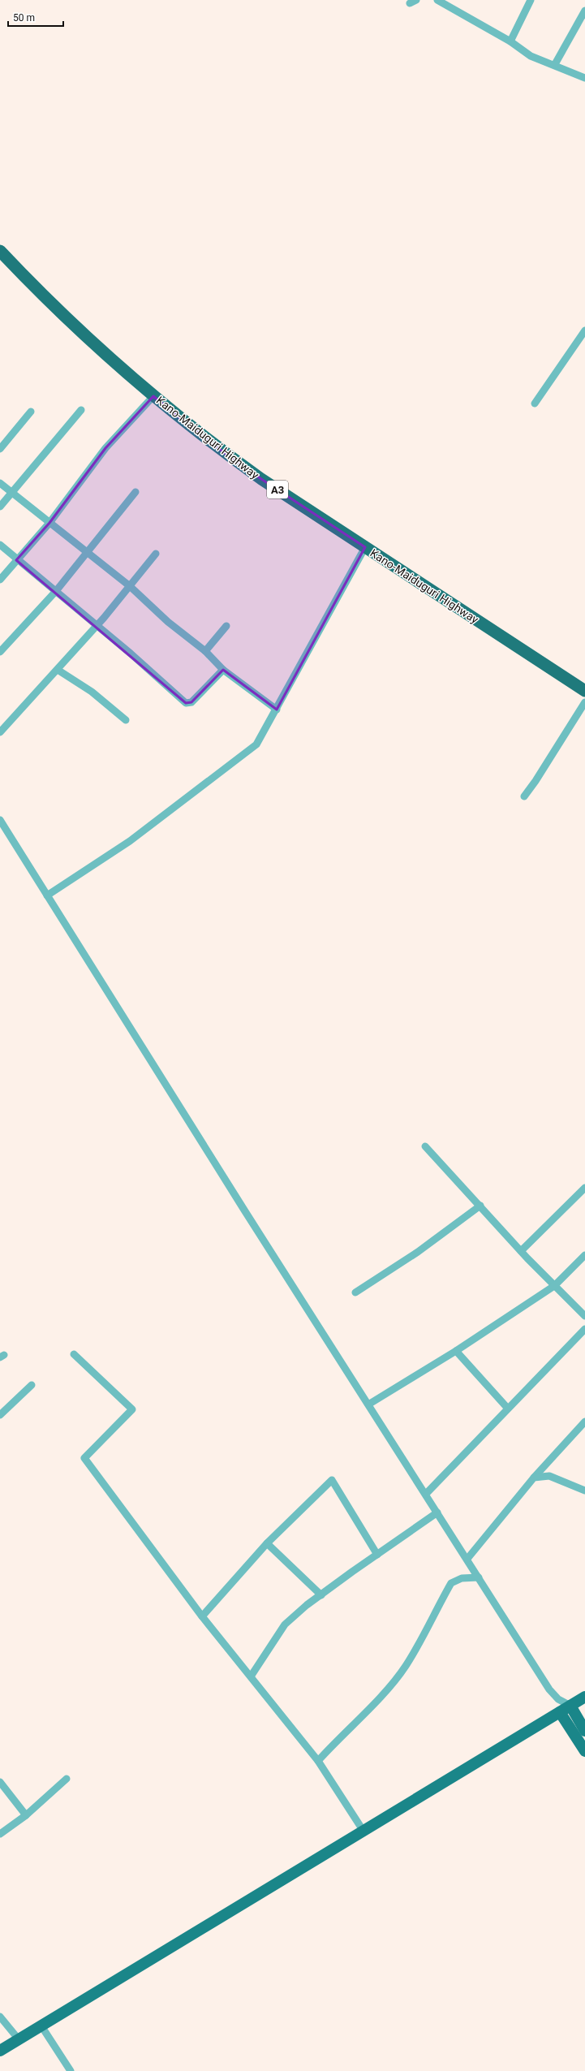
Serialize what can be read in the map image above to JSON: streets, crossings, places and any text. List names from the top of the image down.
{
  "streets": {
    "highway": ["Kano-Maiduguri Highway", "A3"]
  },
  "scale_bar": "50 m"
}
